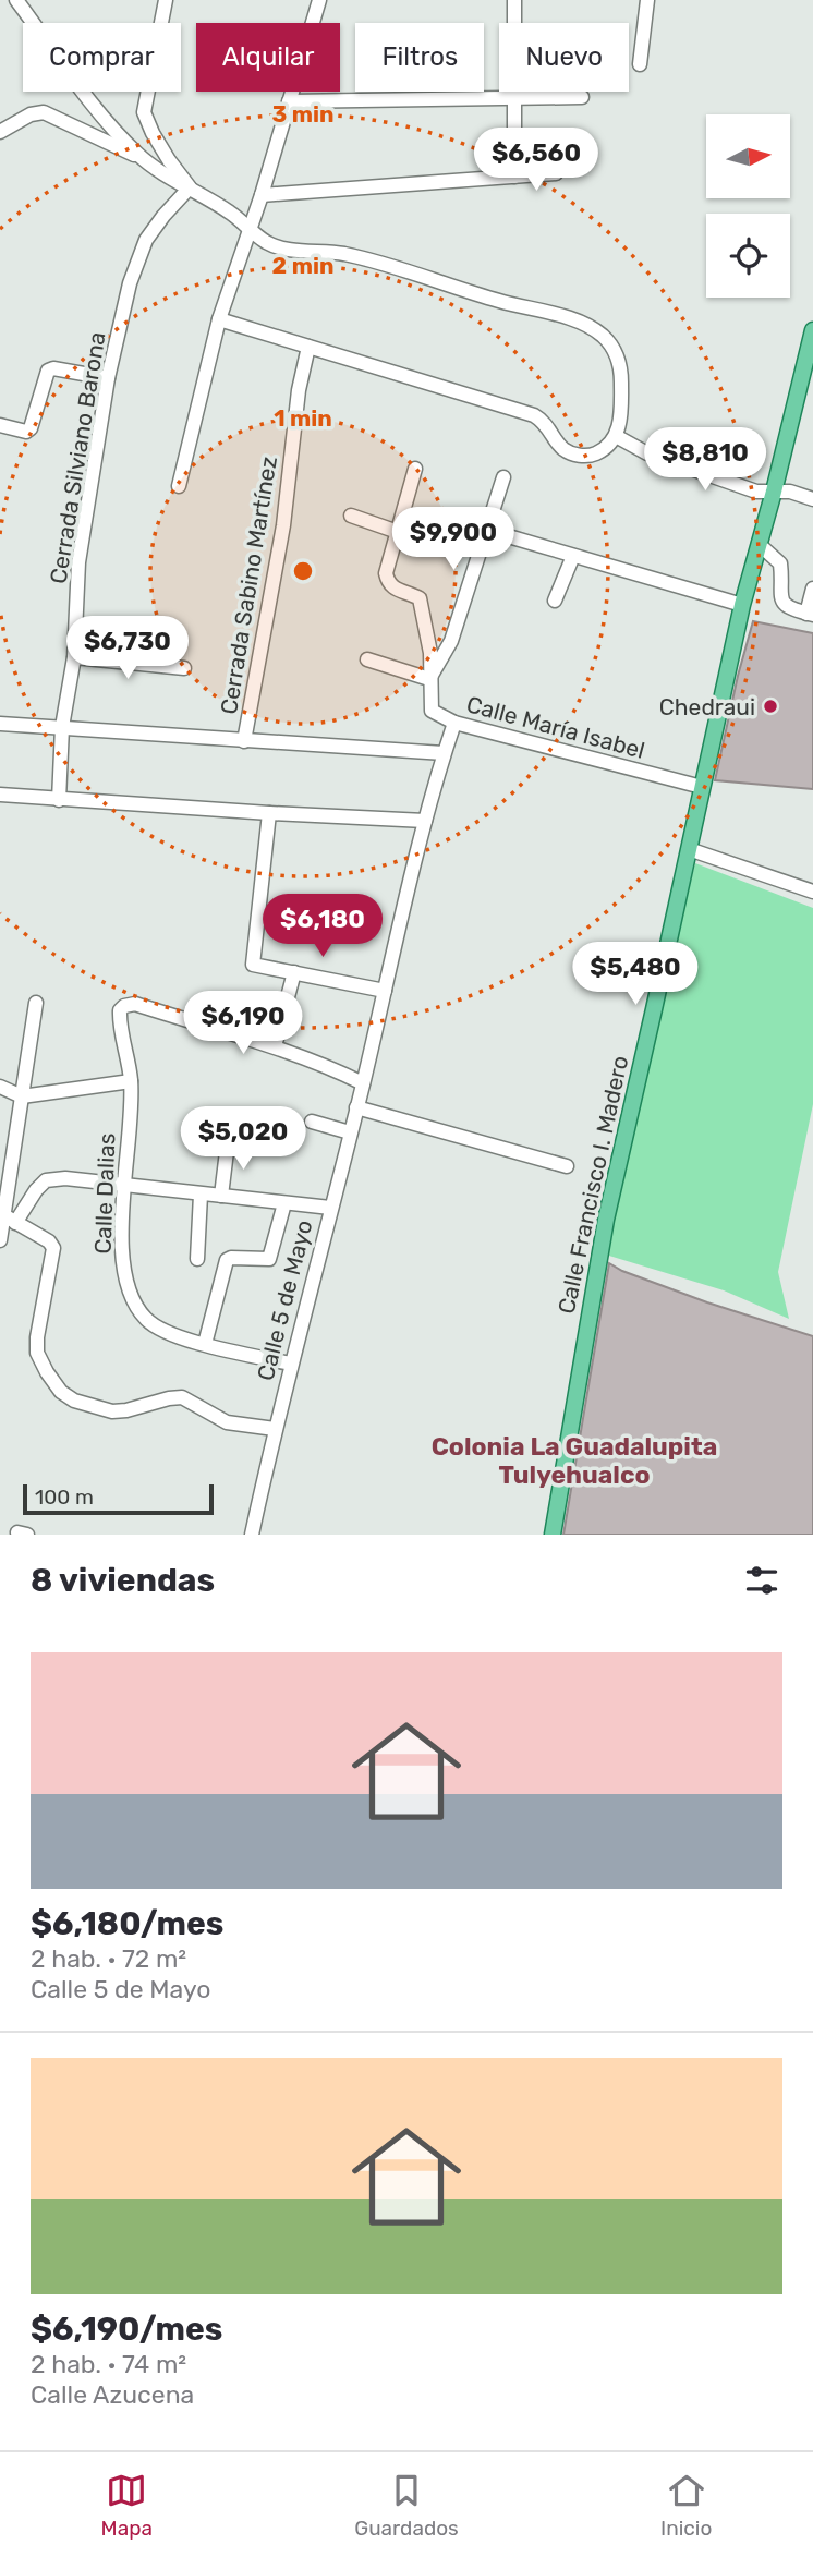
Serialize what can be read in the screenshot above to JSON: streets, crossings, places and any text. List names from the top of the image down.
{
  "streets": {
    "main road": ["Calle Francisco I. Madero"],
    "street": [
      "Cerrada Silviano Barona",
      "Cerrada Sabino Martínez",
      "Calle María Isabel",
      "Calle Dalias",
      "Calle 5 de Mayo"
    ]
  },
  "crossings": [
    ["Calle María Isabel", "Calle Francisco I. Madero"],
    ["Calle María Isabel", "Calle 5 de Mayo"],
    ["Calle Dalias", "Calle 5 de Mayo"]
  ],
  "districts": ["Colonia La Guadalupita Tulyehualco"],
  "places": ["Chedraui"],
  "scale_bar": "100 m",
  "north": "right",
  "page": {
    "chip": [
      "Comprar",
      "Alquilar",
      "Filtros",
      "Nuevo"
    ],
    "price": [
      "$6,560",
      "$8,810",
      "$9,900",
      "$6,730",
      "$6,180",
      "$5,480",
      "$6,190",
      "$5,020"
    ],
    "scale": "100 m",
    "heading": "8 viviendas",
    "list": [
      {
        "name": "$6,180/mes",
        "note": "2 hab. · 72 m² · Calle 5 de Mayo"
      },
      {
        "name": "$6,190/mes",
        "note": "2 hab. · 74 m² · Calle Azucena"
      }
    ],
    "tabs": ["Mapa", "Guardados", "Inicio"]
  },
  "rings": ["3 min", "2 min", "1 min"]
}
